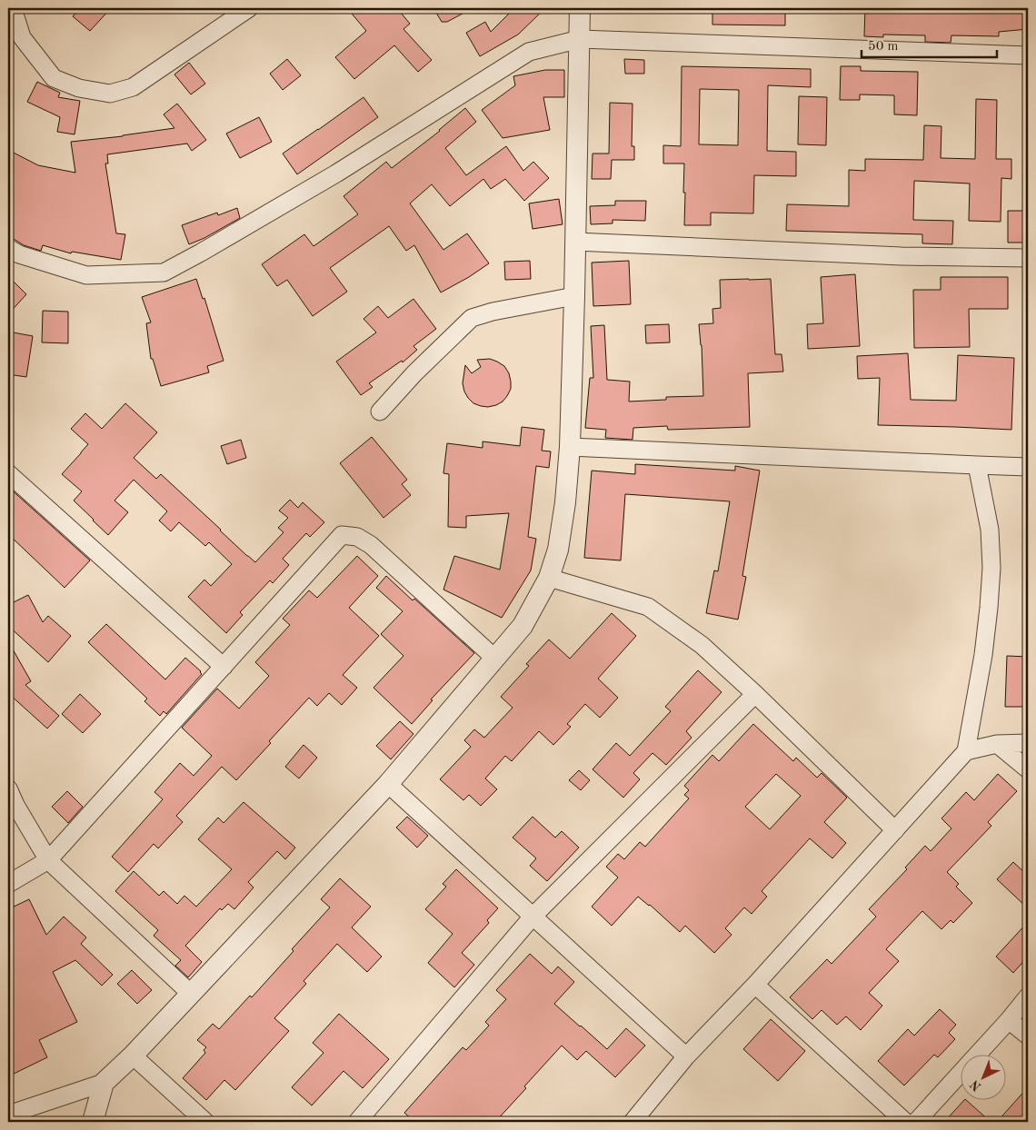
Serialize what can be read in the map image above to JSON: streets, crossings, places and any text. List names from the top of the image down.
{
  "scale_bar": "50 m",
  "north": "bottom left"
}
